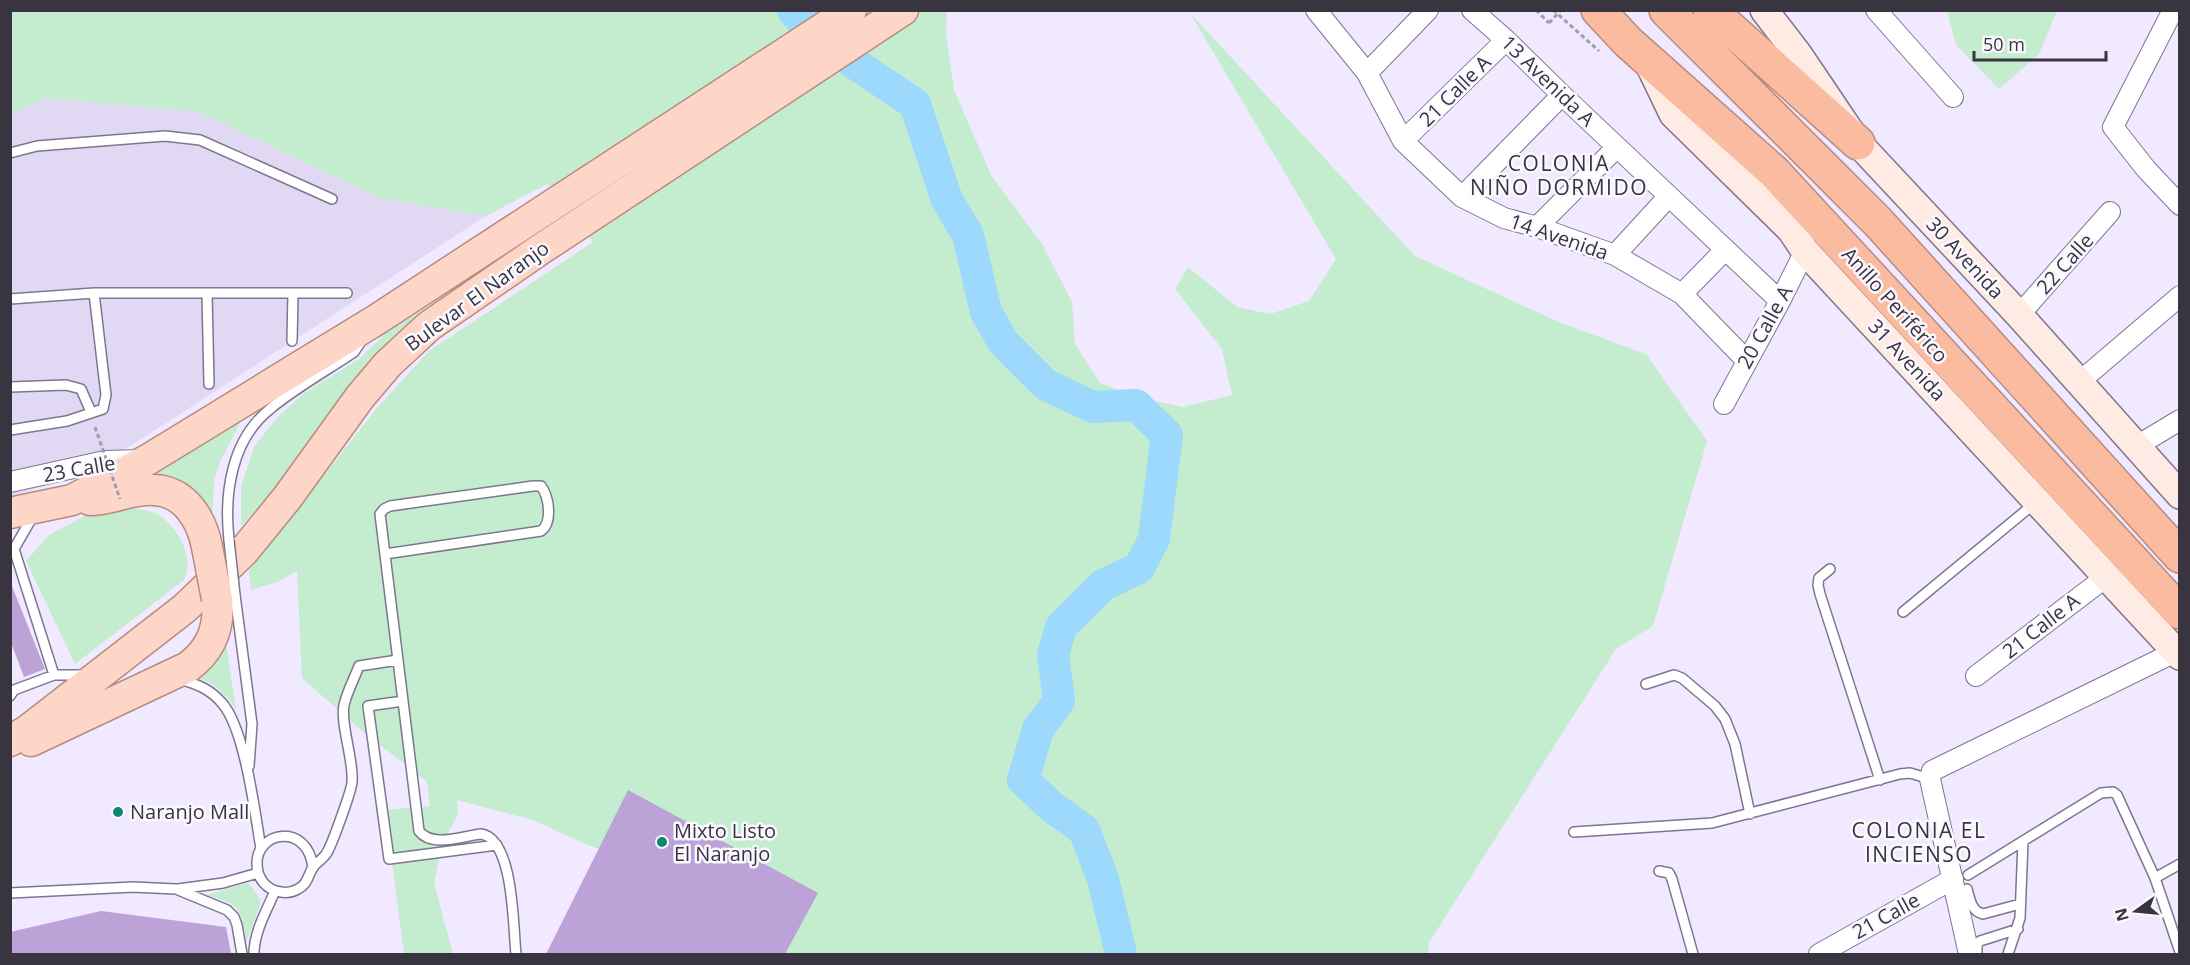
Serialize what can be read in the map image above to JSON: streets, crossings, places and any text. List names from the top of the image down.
{
  "streets": {
    "highway": ["Anillo Periférico"],
    "main road": ["Bulevar El Naranjo"],
    "street": [
      "13 Avenida A",
      "21 Calle A",
      "14 Avenida",
      "30 Avenida",
      "22 Calle",
      "20 Calle A",
      "31 Avenida",
      "23 Calle",
      "21 Calle"
    ]
  },
  "crossings": [
    ["13 Avenida A", "21 Calle A"],
    ["13 Avenida A", "20 Calle A"],
    ["21 Calle A", "14 Avenida"],
    ["21 Calle A", "31 Avenida"],
    ["14 Avenida", "20 Calle A"],
    ["30 Avenida", "22 Calle"],
    ["Bulevar El Naranjo", "23 Calle"],
    ["Anillo Periférico", "31 Avenida"],
    ["20 Calle A", "31 Avenida"]
  ],
  "districts": ["COLONIA NIÑO DORMIDO", "COLONIA EL INCIENSO"],
  "places": ["Naranjo Mall", "Mixto Listo El Naranjo"],
  "scale_bar": "50 m",
  "north": "left"
}
